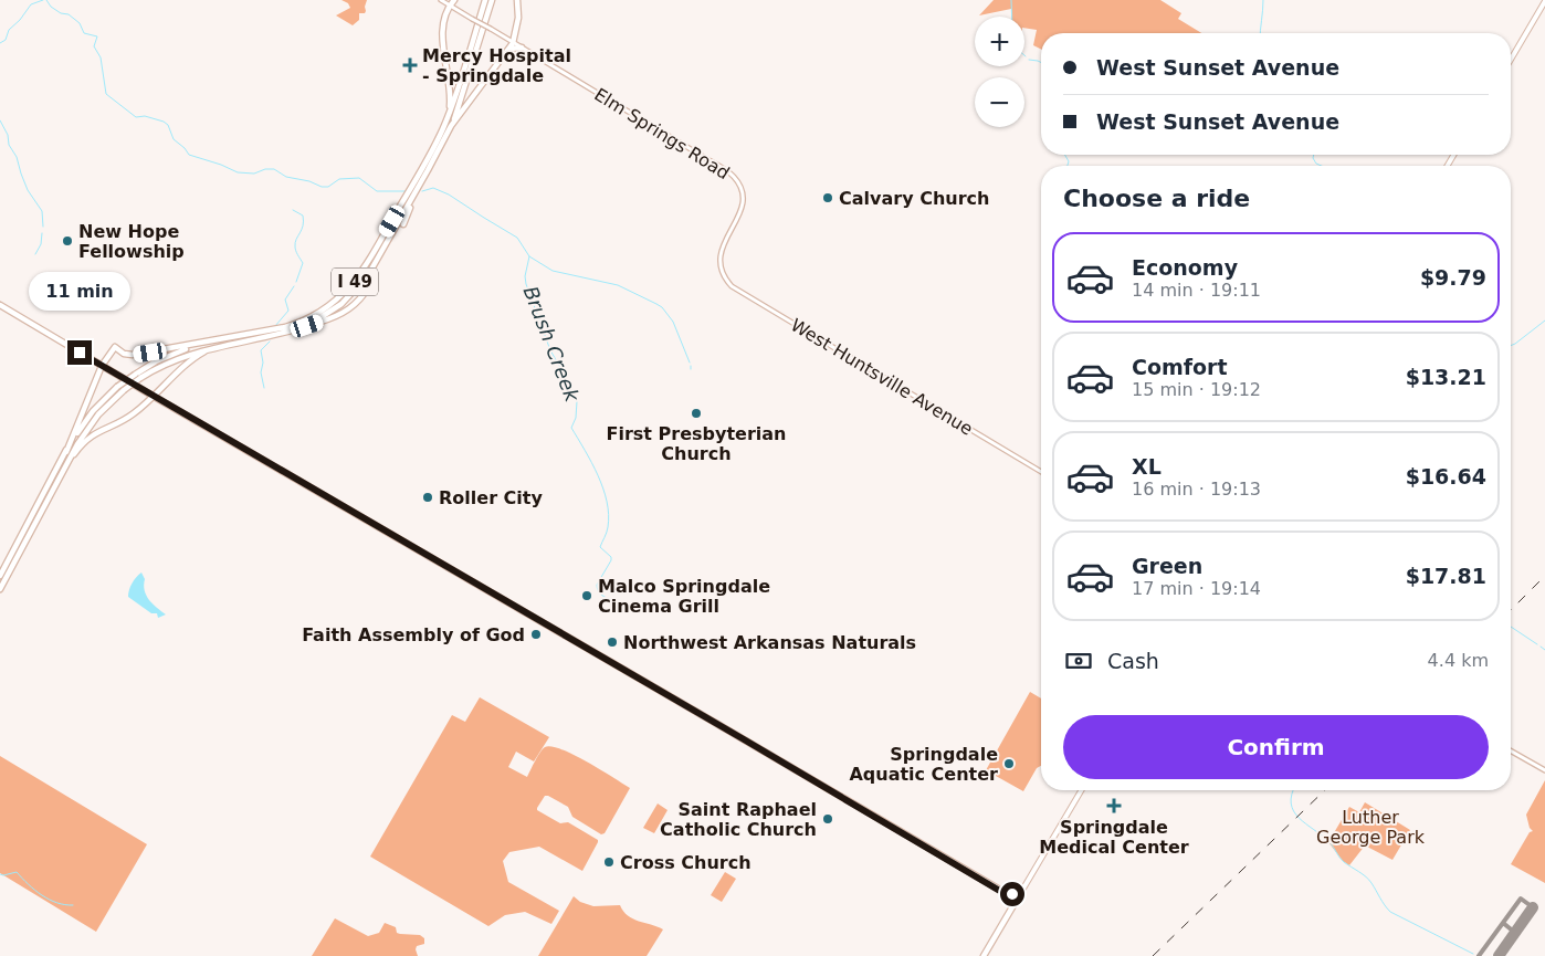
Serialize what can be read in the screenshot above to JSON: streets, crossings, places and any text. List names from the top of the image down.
{
  "streets": {
    "highway": ["I 49"],
    "main road": ["Elm Springs Road", "West Huntsville Avenue"]
  },
  "crossings": [
    ["Elm Springs Road", "West Huntsville Avenue"]
  ],
  "water": ["Brush Creek"],
  "parks": ["Luther George Park"],
  "places": {
    "health": ["Mercy Hospital - Springdale", "Springdale Medical Center"],
    "other": [
      "Calvary Church",
      "New Hope Fellowship",
      "First Presbyterian Church",
      "Roller City",
      "Malco Springdale Cinema Grill",
      "Faith Assembly of God",
      "Northwest Arkansas Naturals",
      "Springdale Aquatic Center",
      "Saint Raphael Catholic Church",
      "Cross Church"
    ]
  },
  "page": {
    "map_buttons": ["+", "−"],
    "banner": ["West Sunset Avenue", "West Sunset Avenue"],
    "heading": "Choose a ride",
    "list": [
      {
        "name": "Economy",
        "note": "14 min · 19:11",
        "value": "$9.79"
      },
      {
        "name": "Comfort",
        "note": "15 min · 19:12",
        "value": "$13.21"
      },
      {
        "name": "XL",
        "note": "16 min · 19:13",
        "value": "$16.64"
      },
      {
        "name": "Green",
        "note": "17 min · 19:14",
        "value": "$17.81"
      }
    ],
    "bubble": "11 min",
    "pay": ["Cash", "4.4 km"],
    "buttons": "Confirm"
  }
}
